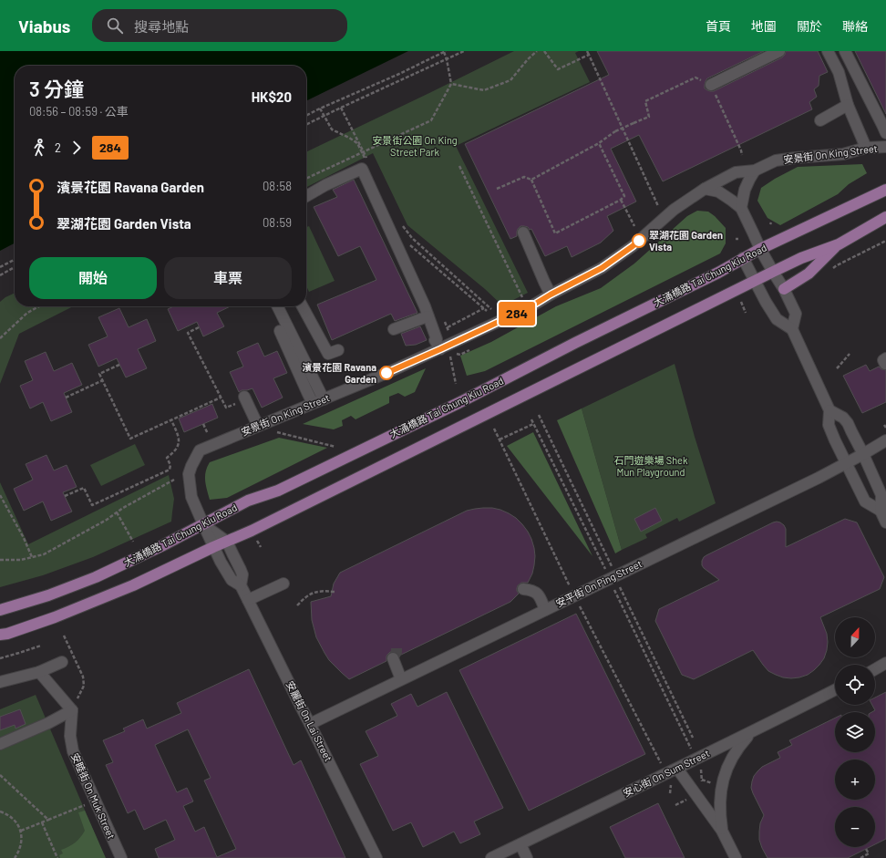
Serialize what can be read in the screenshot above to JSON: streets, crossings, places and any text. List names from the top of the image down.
{
  "streets": {
    "main road": ["大涌橋路 Tai Chung Kiu Road"],
    "street": [
      "安景街 On King Street",
      "安平街 On Ping Street",
      "安麗街 On Lai Street",
      "安心街 On Sum Street",
      "安睦街 On Muk Street"
    ]
  },
  "crossings": [
    ["安景街 On King Street", "大涌橋路 Tai Chung Kiu Road"],
    ["安景街 On King Street", "安麗街 On Lai Street"],
    ["大涌橋路 Tai Chung Kiu Road", "安麗街 On Lai Street"],
    ["安平街 On Ping Street", "安麗街 On Lai Street"]
  ],
  "parks": ["安景街公園 On King Street Park", "石門遊樂場 Shek Mun Playground"],
  "places": ["翠湖花園 Garden Vista", "濱景花園 Ravana Garden"],
  "lines": ["bus line 284"],
  "north": "top",
  "page": {
    "header": "Viabus",
    "search": "搜尋地點",
    "nav": [
      "首頁",
      "地圖",
      "關於",
      "聯絡"
    ],
    "on_map": "284",
    "heading": ["3 分鐘", "08:56 – 08:59 · 公車", "HK$20"],
    "legs": ["2", "284"],
    "list": [
      {
        "name": "濱景花園 Ravana Garden",
        "value": "08:58"
      },
      {
        "name": "翠湖花園 Garden Vista",
        "value": "08:59"
      }
    ],
    "buttons": ["開始", "車票"],
    "map_buttons": ["+", "−"]
  }
}
